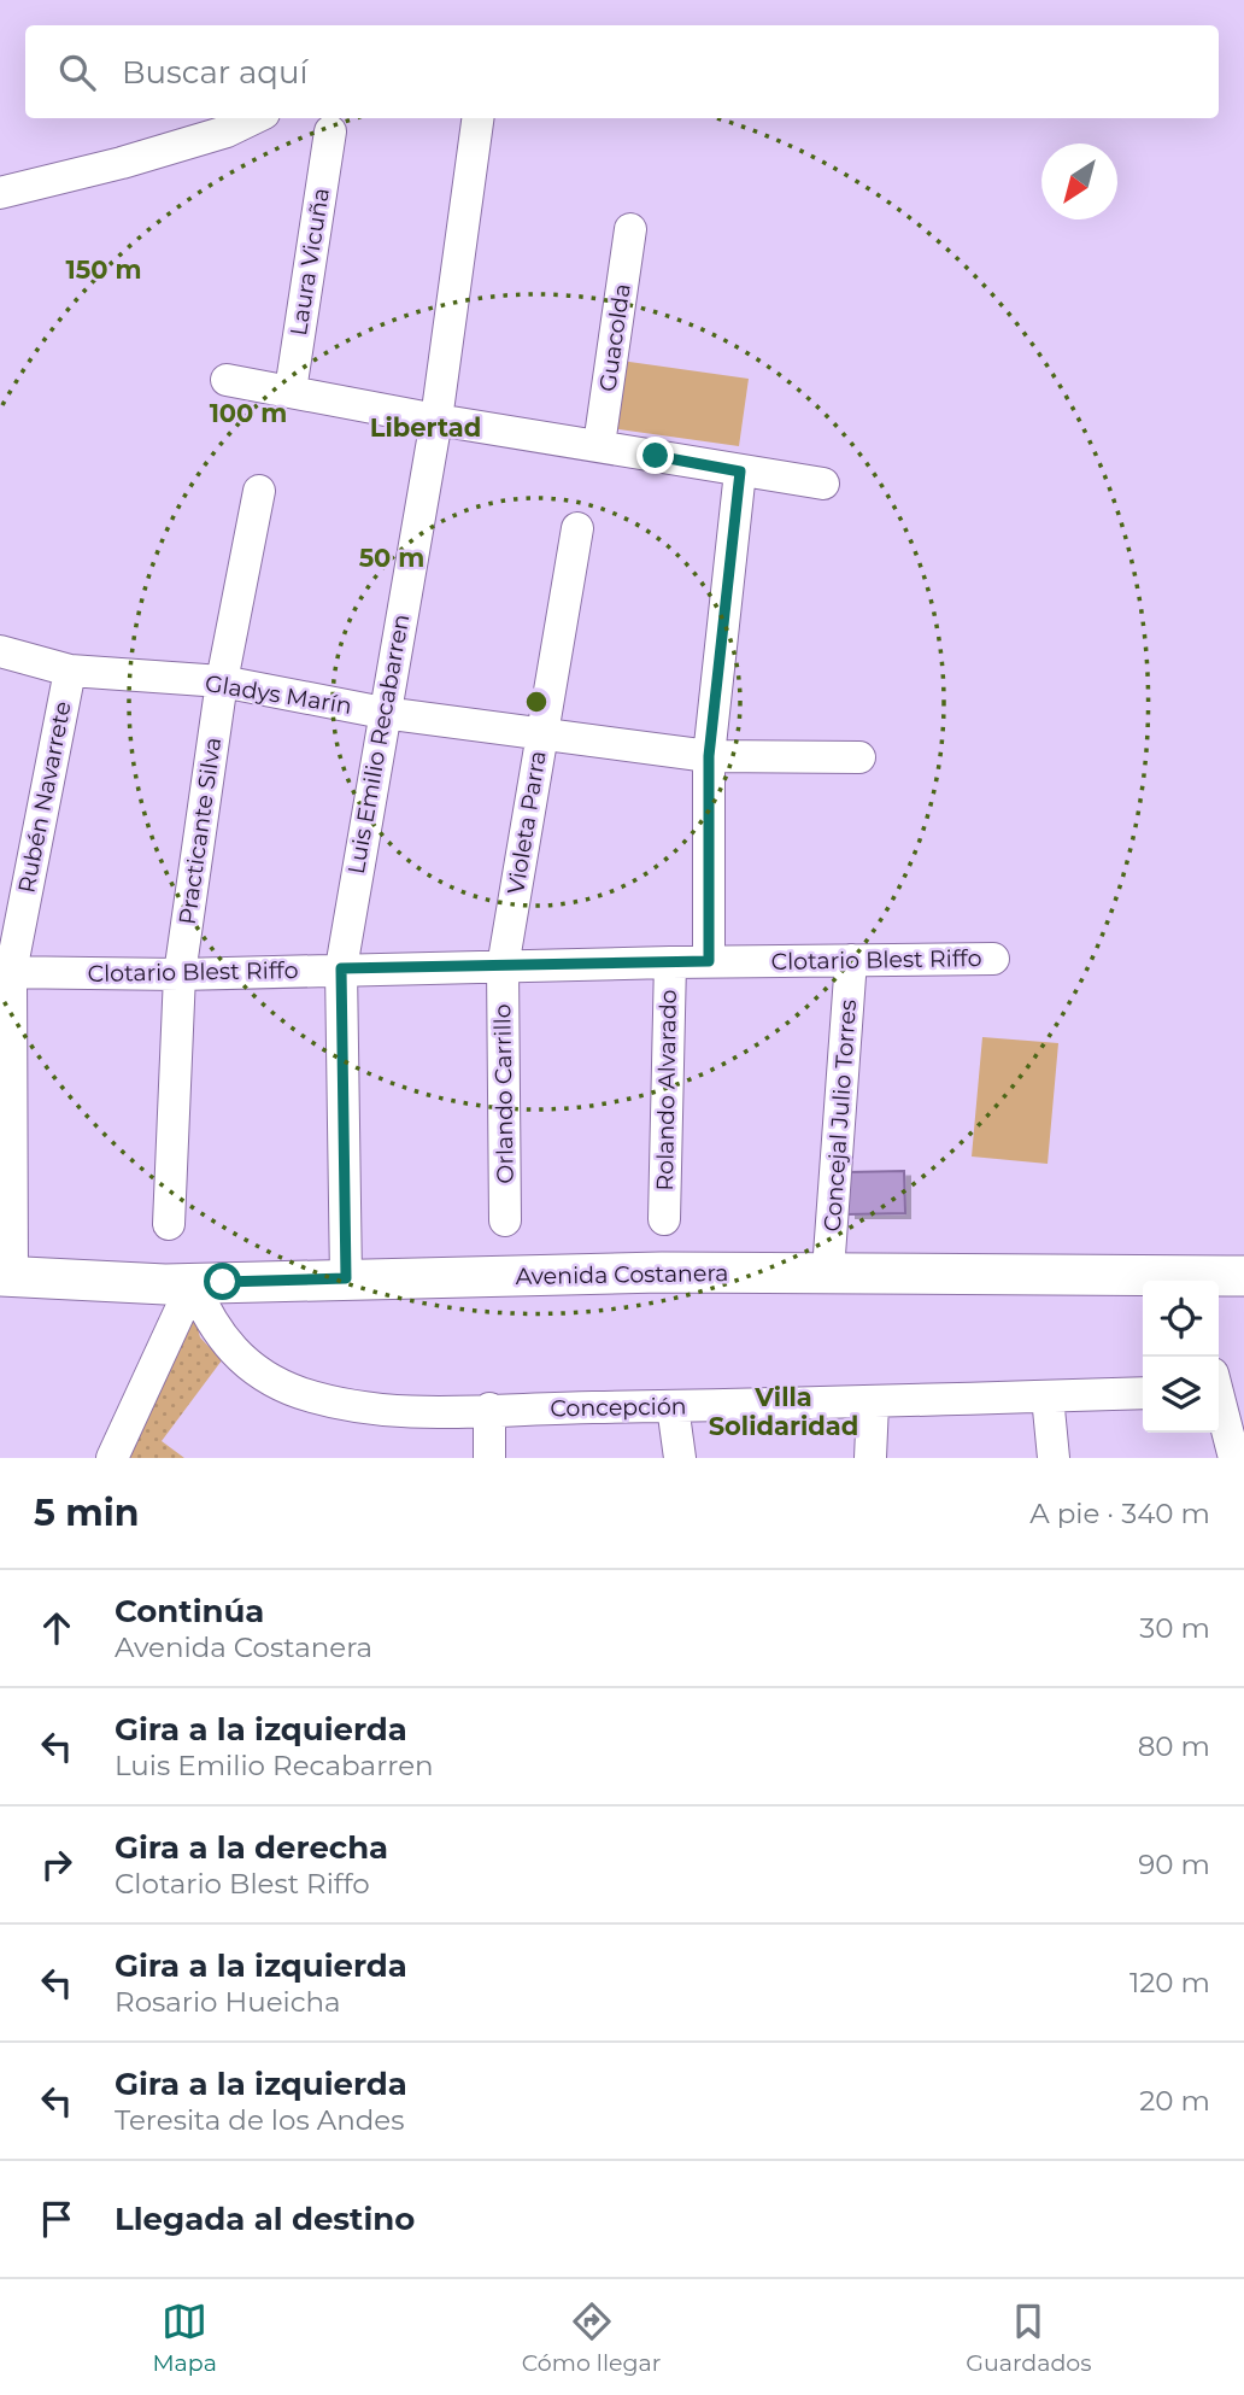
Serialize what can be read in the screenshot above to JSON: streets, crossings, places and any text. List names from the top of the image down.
{
  "streets": {
    "street": [
      "Laura Vicuña",
      "Guacolda",
      "Gladys Marín",
      "Luis Emilio Recabarren",
      "Rubén Navarrete",
      "Violeta Parra",
      "Practicante Silva",
      "Clotario Blest Riffo",
      "Rolando Alvarado",
      "Orlando Carrillo",
      "Concejal Julio Torres",
      "Avenida Costanera",
      "Concepción"
    ]
  },
  "crossings": [
    ["Gladys Marín", "Luis Emilio Recabarren"],
    ["Gladys Marín", "Rubén Navarrete"],
    ["Gladys Marín", "Violeta Parra"],
    ["Gladys Marín", "Practicante Silva"],
    ["Luis Emilio Recabarren", "Clotario Blest Riffo"],
    ["Luis Emilio Recabarren", "Avenida Costanera"],
    ["Rubén Navarrete", "Clotario Blest Riffo"],
    ["Rubén Navarrete", "Avenida Costanera"],
    ["Violeta Parra", "Clotario Blest Riffo"],
    ["Violeta Parra", "Orlando Carrillo"],
    ["Practicante Silva", "Clotario Blest Riffo"],
    ["Clotario Blest Riffo", "Rolando Alvarado"],
    ["Clotario Blest Riffo", "Orlando Carrillo"],
    ["Clotario Blest Riffo", "Concejal Julio Torres"],
    ["Concejal Julio Torres", "Avenida Costanera"],
    ["Avenida Costanera", "Concepción"]
  ],
  "districts": ["Libertad", "Villa Solidaridad"],
  "north": "bottom left",
  "page": {
    "search": "Buscar aquí",
    "heading": ["5 min", "A pie · 340 m"],
    "list": [
      ["Continúa", "Avenida Costanera", "30 m"],
      ["Gira a la izquierda", "Luis Emilio Recabarren", "80 m"],
      ["Gira a la derecha", "Clotario Blest Riffo", "90 m"],
      ["Gira a la izquierda", "Rosario Hueicha", "120 m"],
      ["Gira a la izquierda", "Teresita de los Andes", "20 m"],
      "Llegada al destino"
    ],
    "nav": ["Mapa", "Cómo llegar", "Guardados"]
  },
  "rings": ["150 m", "100 m", "50 m"]
}
